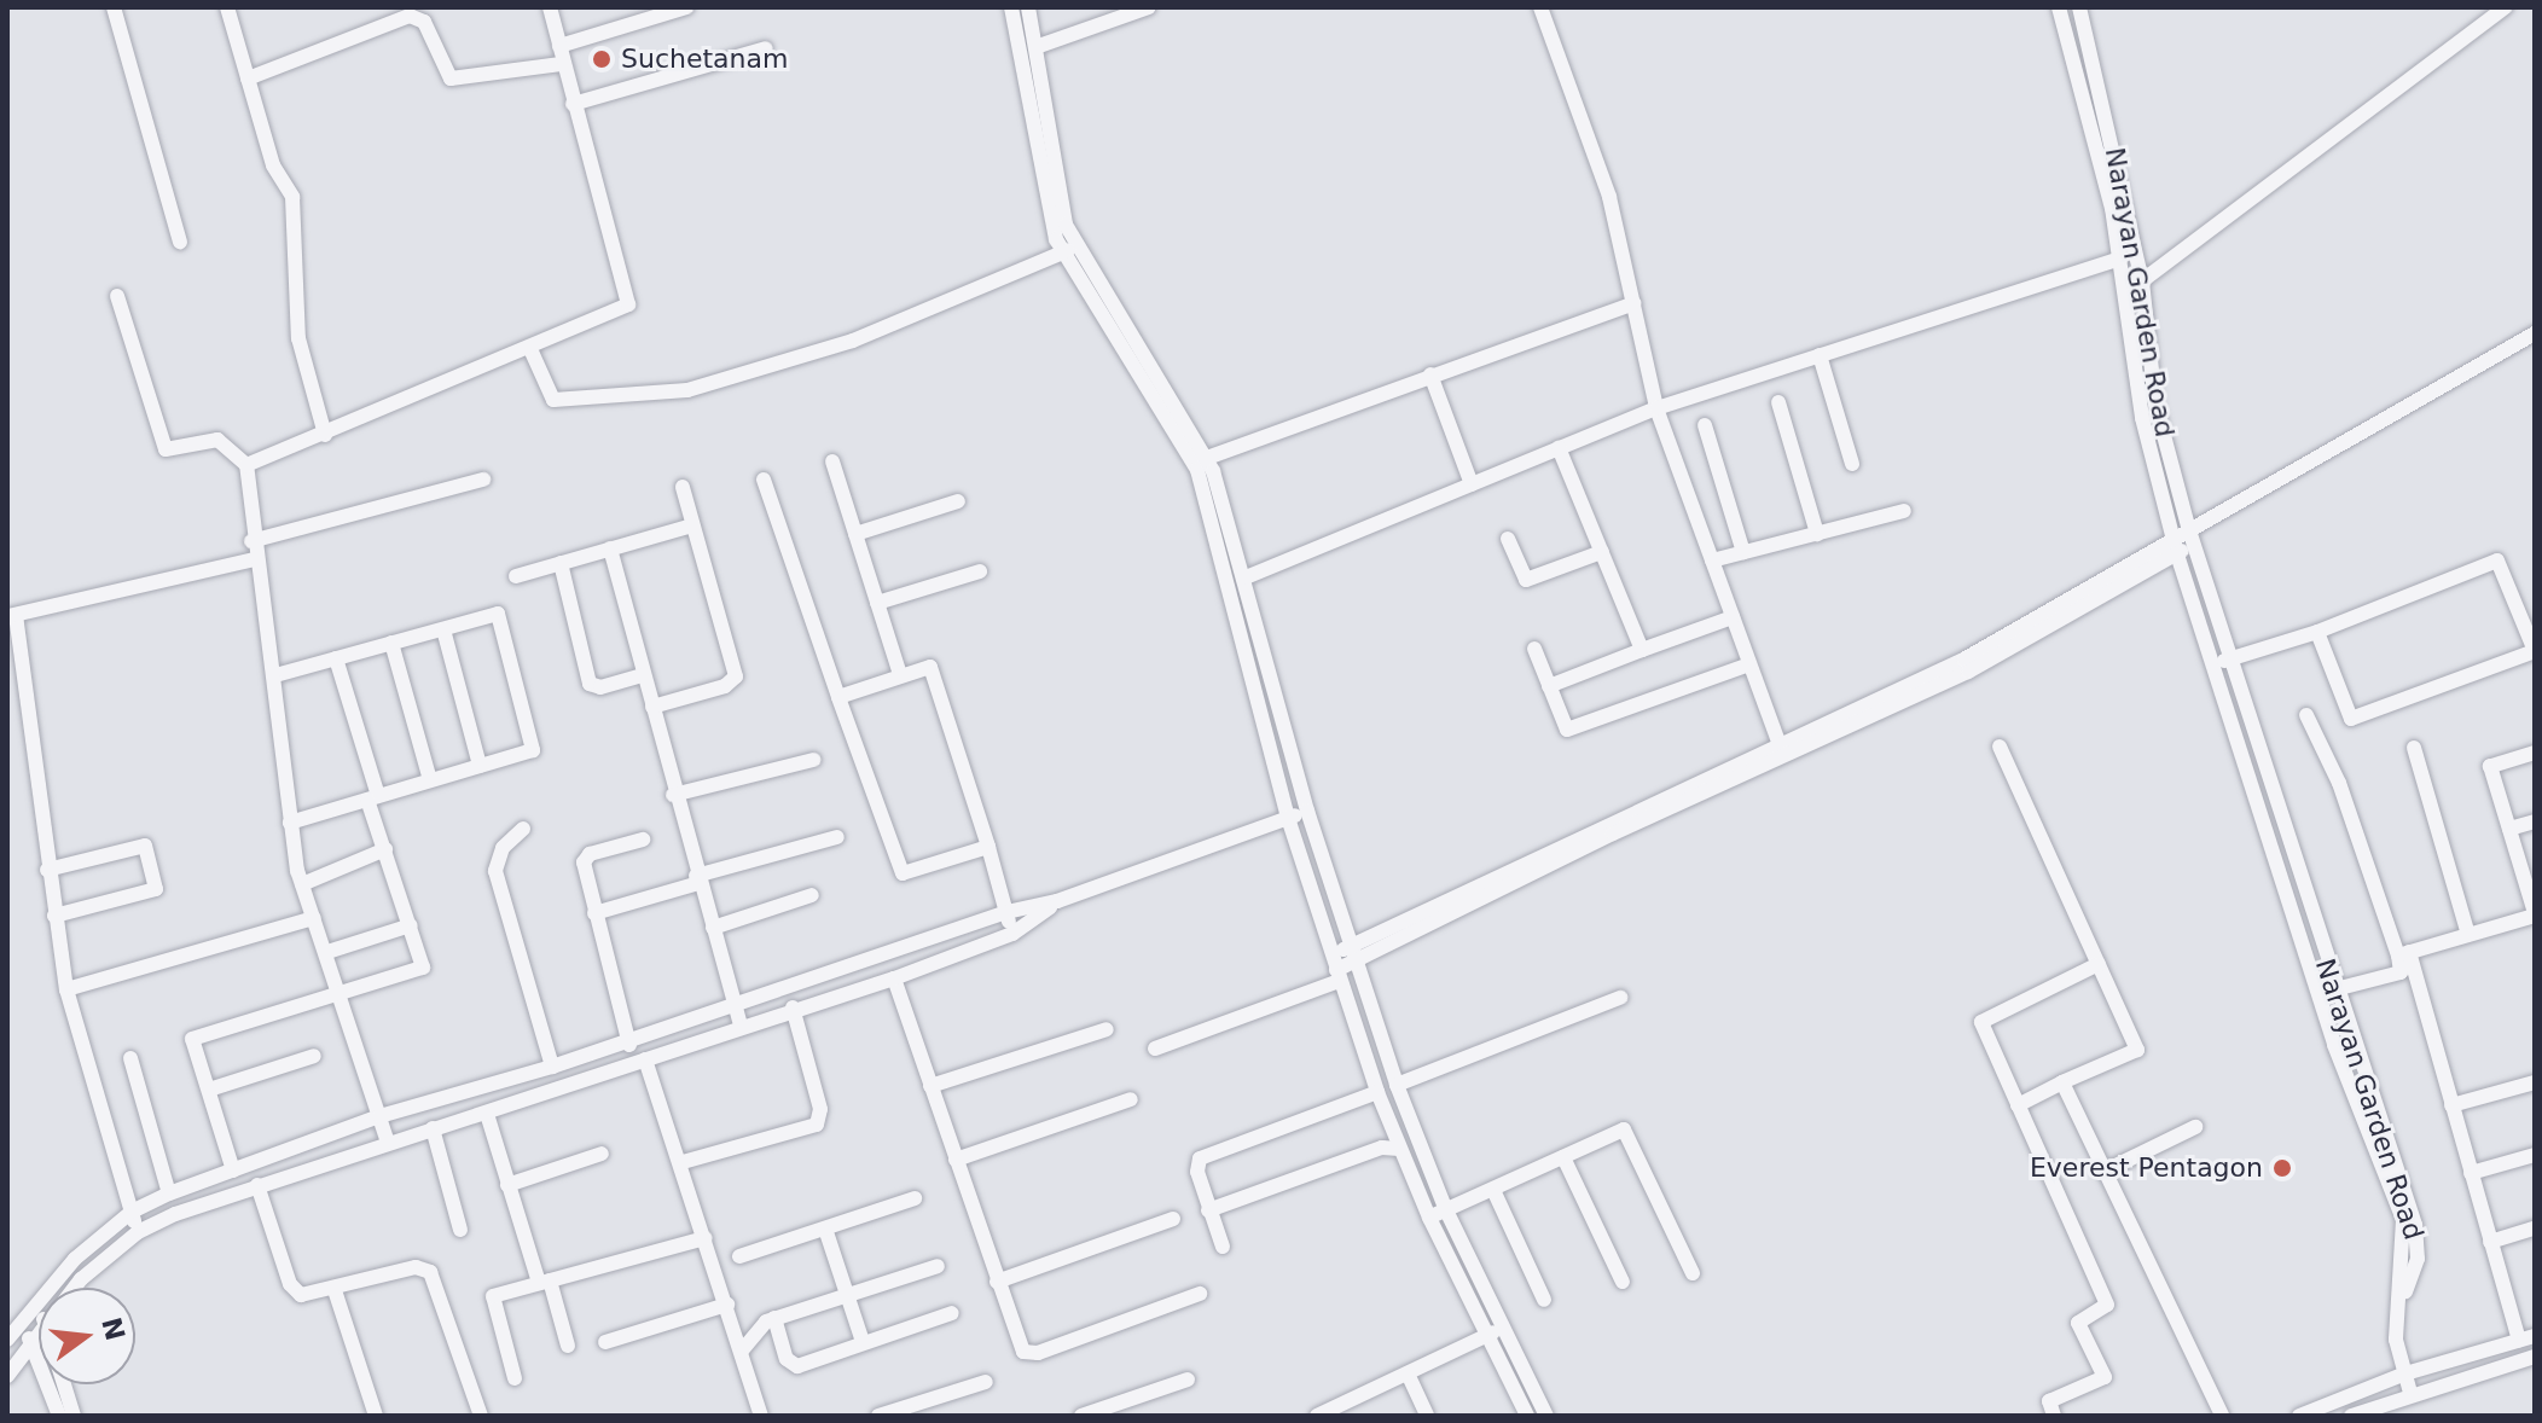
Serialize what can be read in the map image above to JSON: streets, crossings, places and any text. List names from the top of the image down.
{
  "streets": {
    "street": ["Narayan Garden Road"]
  },
  "places": ["Suchetanam", "Everest Pentagon"],
  "north": "right"
}
